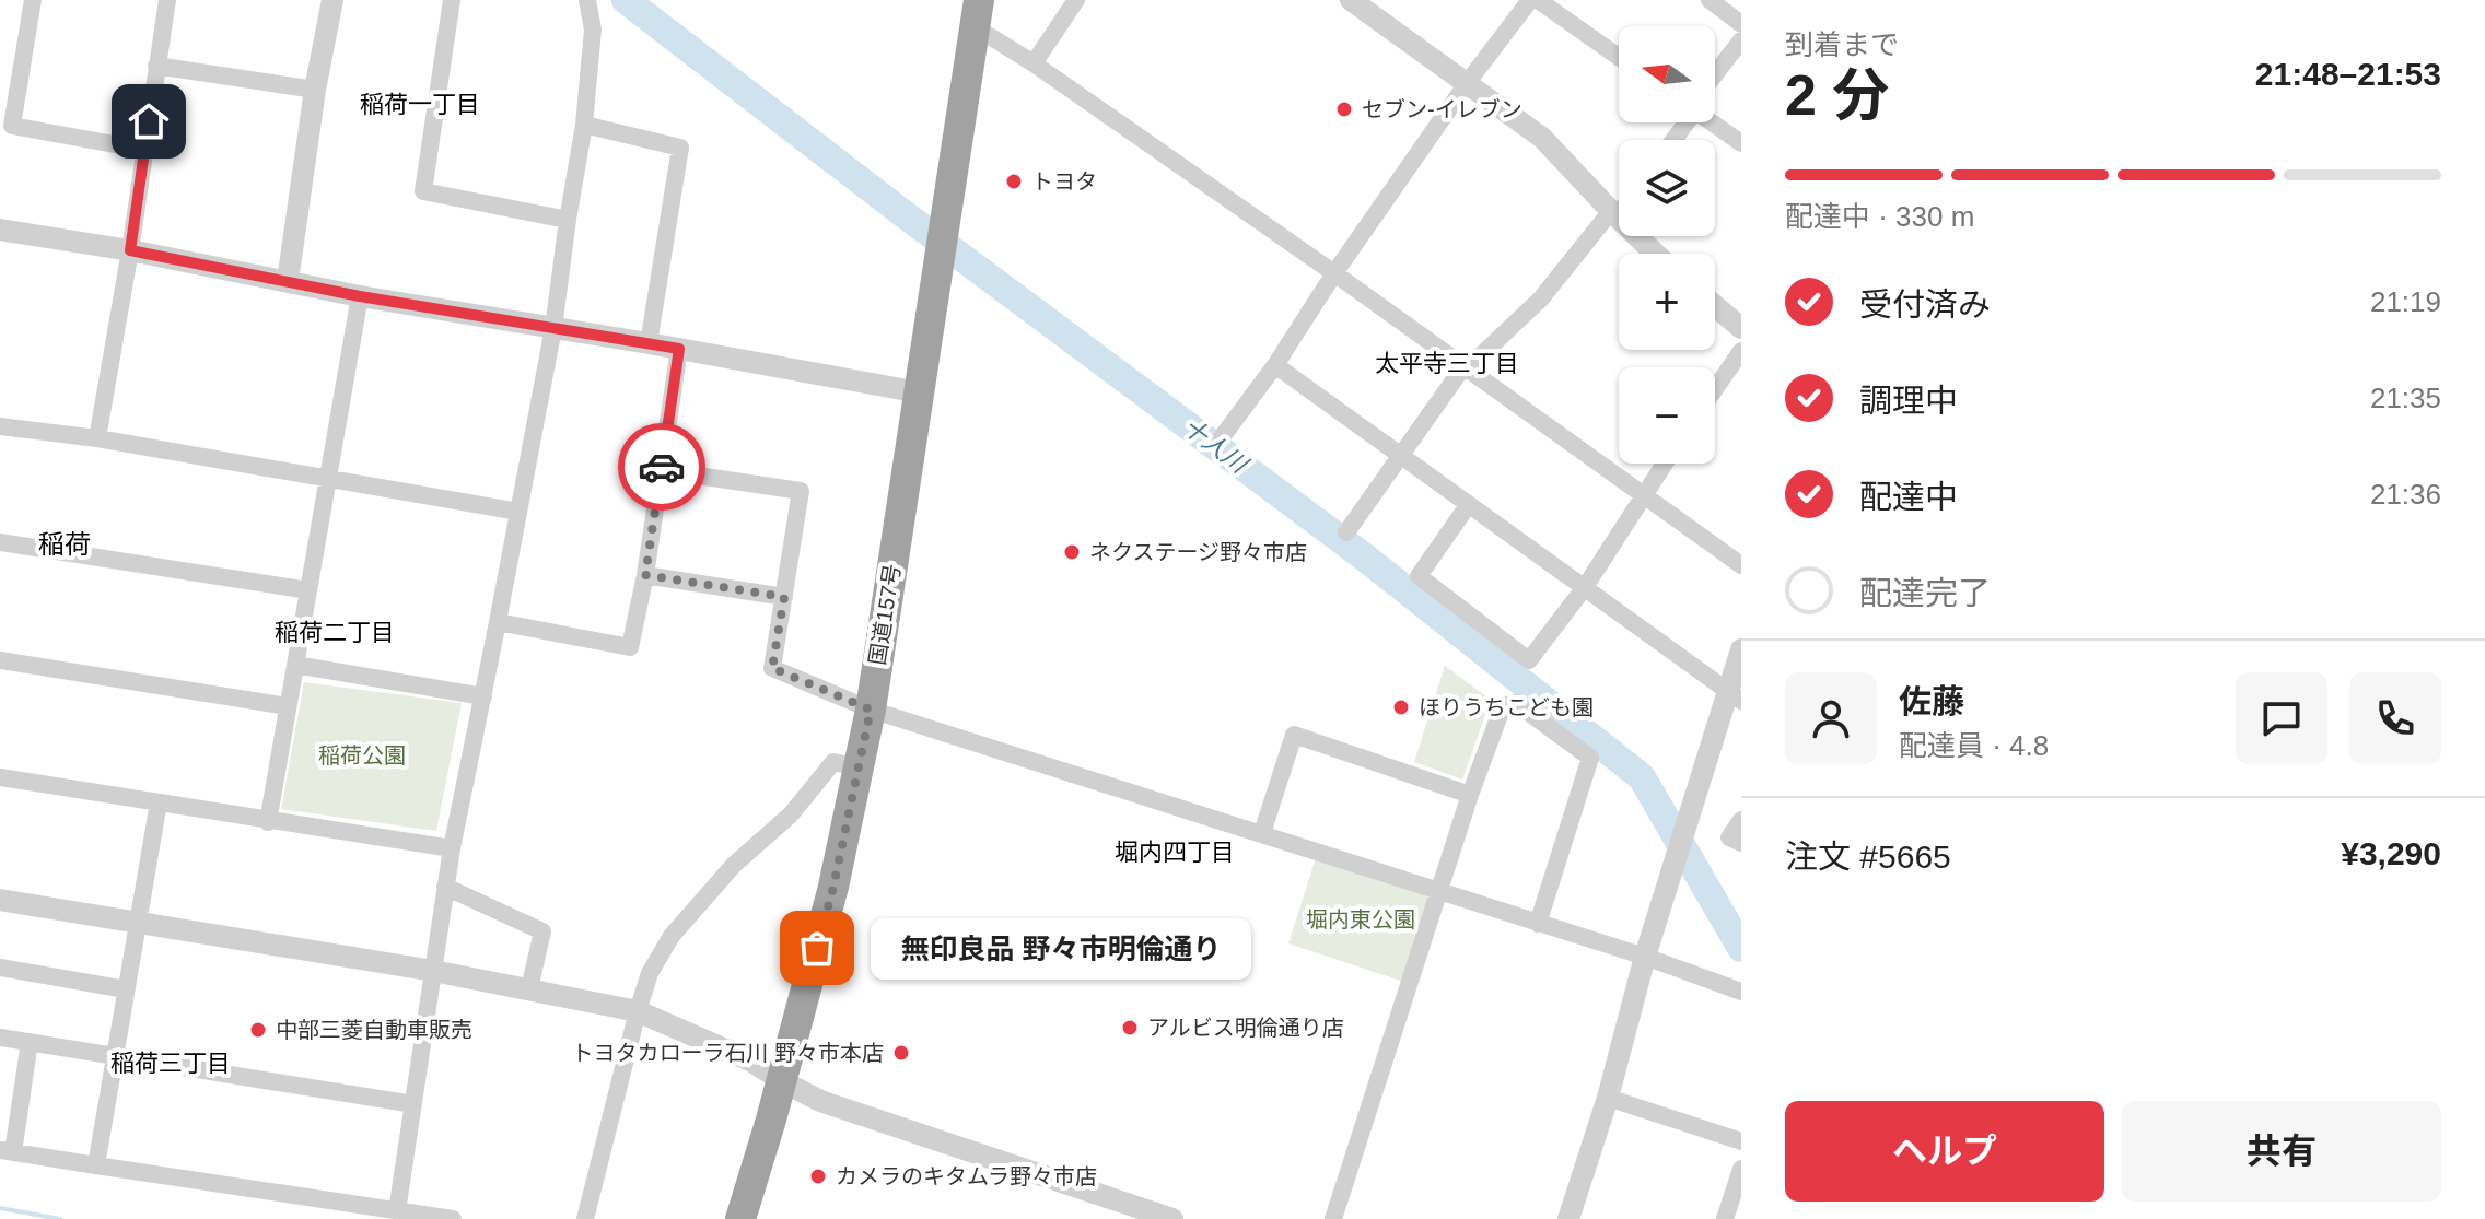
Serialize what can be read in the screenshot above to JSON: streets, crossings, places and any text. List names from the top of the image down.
{
  "streets": {
    "highway": ["国道157号"]
  },
  "districts": [
    "稲荷一丁目",
    "太平寺三丁目",
    "稲荷",
    "稲荷二丁目",
    "堀内四丁目",
    "稲荷三丁目"
  ],
  "water": ["十人川"],
  "parks": ["稲荷公園", "堀内東公園"],
  "places": [
    "セブン-イレブン",
    "トヨタ",
    "ネクステージ野々市店",
    "ほりうちこども園",
    "無印良品 野々市明倫通り",
    "アルビス明倫通り店",
    "中部三菱自動車販売",
    "トヨタカローラ石川 野々市本店",
    "カメラのキタムラ野々市店"
  ],
  "north": "left",
  "page": {
    "heading": ["2 分", "到着まで", "21:48–21:53"],
    "panel": [
      "佐藤",
      "配達員 · 4.8",
      "注文 #5665",
      "¥3,290"
    ],
    "map_buttons": ["+", "−"],
    "bar": "配達中 · 330 m",
    "list": [
      ["受付済み", "21:19"],
      ["調理中", "21:35"],
      ["配達中", "21:36"],
      "配達完了"
    ],
    "bubble": "無印良品 野々市明倫通り",
    "buttons": ["ヘルプ", "共有"]
  }
}
